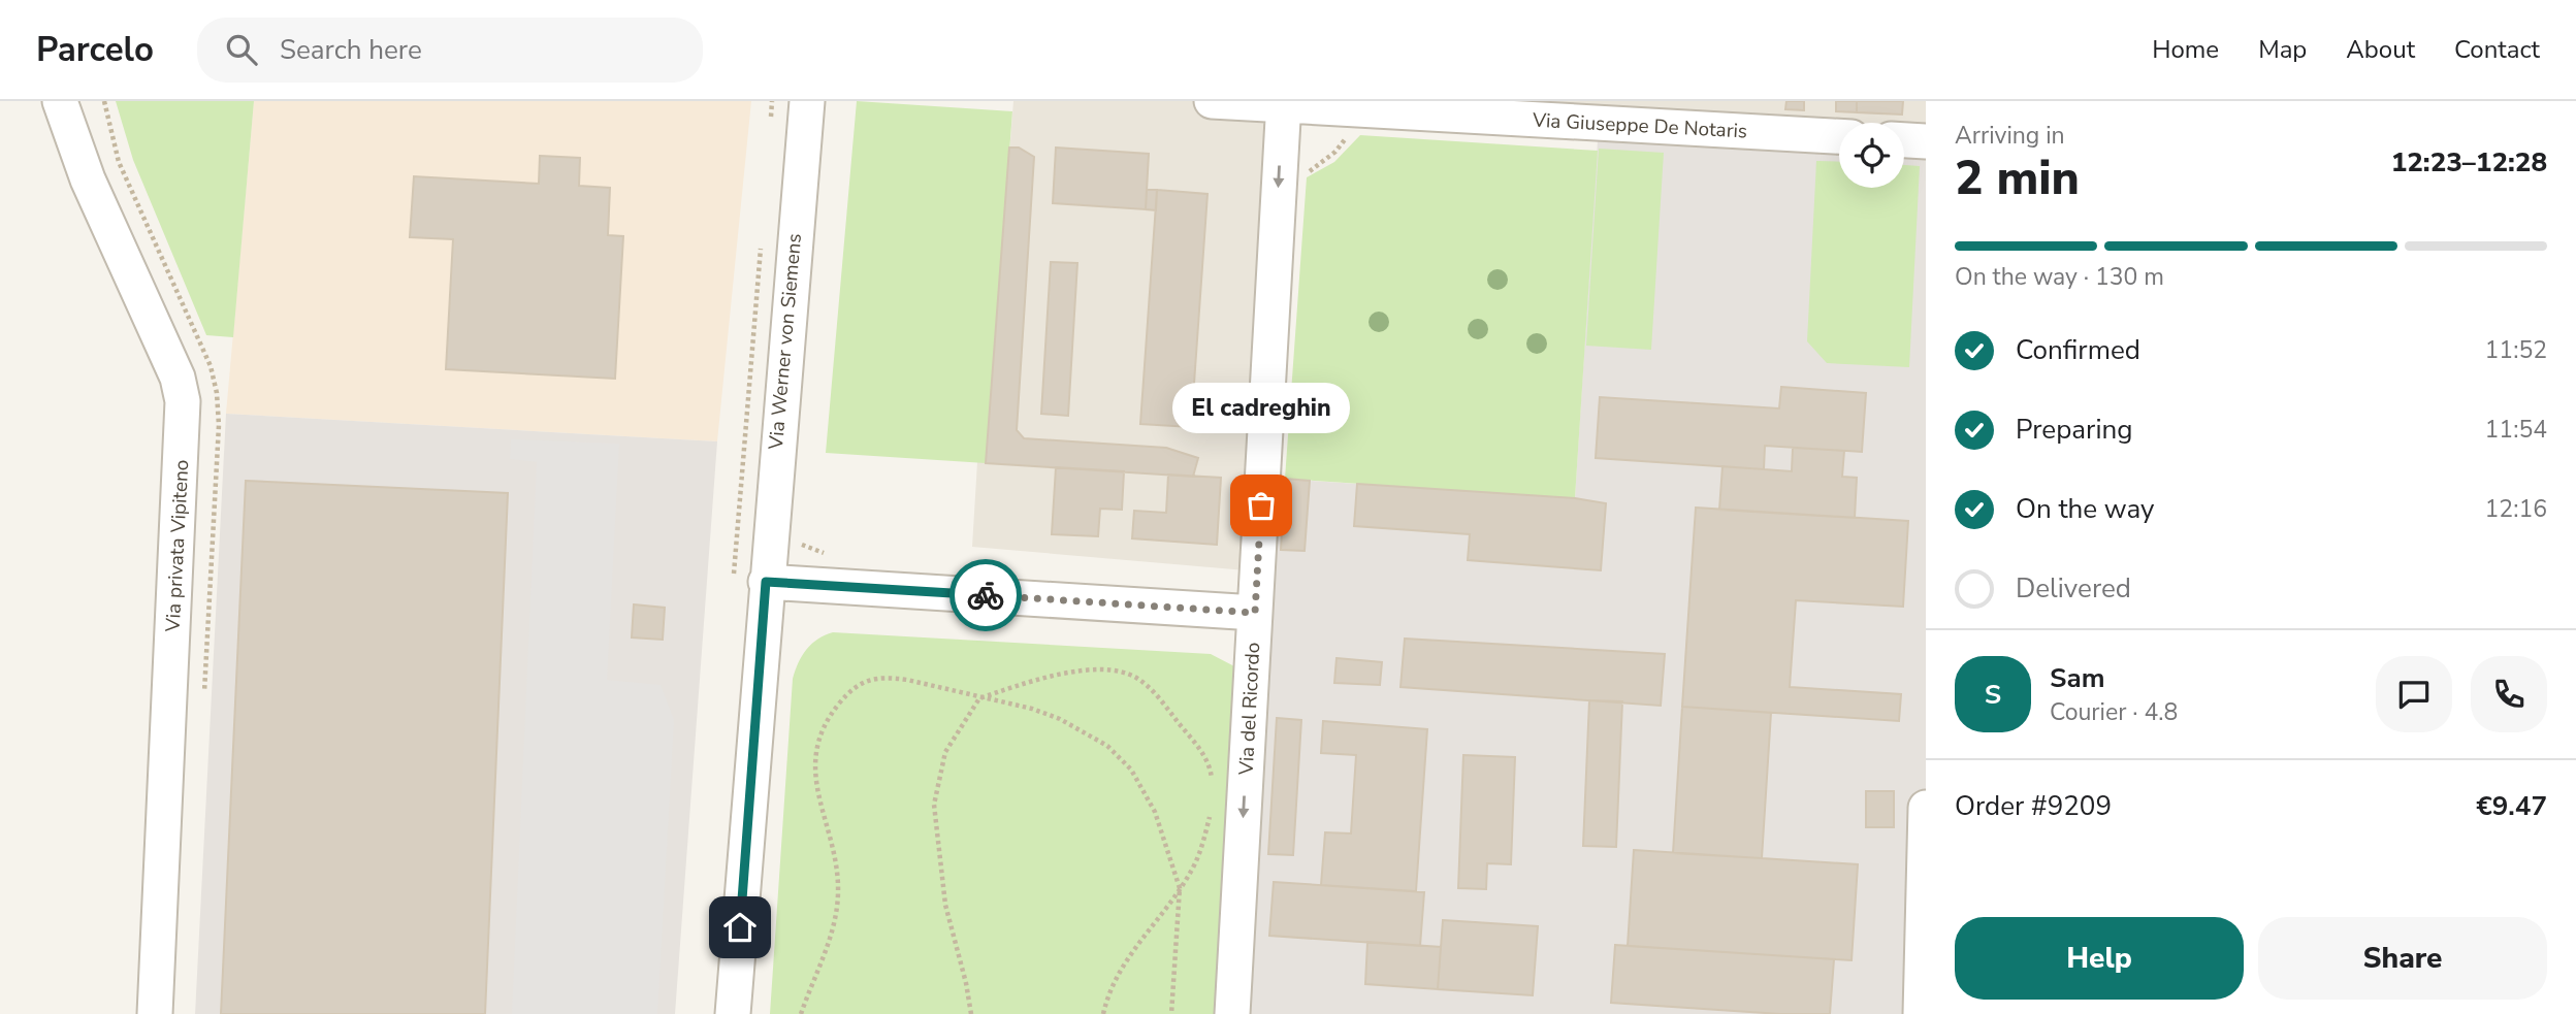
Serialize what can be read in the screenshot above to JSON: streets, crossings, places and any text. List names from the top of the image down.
{
  "streets": {
    "street": [
      "Via Giuseppe De Notaris",
      "Via Werner von Siemens",
      "Via privata Vipiteno",
      "Via del Ricordo"
    ]
  },
  "crossings": [
    ["Via Giuseppe De Notaris", "Via del Ricordo"]
  ],
  "one_way": ["Via del Ricordo"],
  "places": ["El cadreghin"],
  "page": {
    "header": "Parcelo",
    "search": "Search here",
    "nav": [
      "Home",
      "Map",
      "About",
      "Contact"
    ],
    "heading": ["2 min", "Arriving in", "12:23–12:28"],
    "panel": [
      "Sam",
      "Courier · 4.8",
      "Order #9209",
      "€9.47"
    ],
    "bar": "On the way · 130 m",
    "list": [
      ["Confirmed", "11:52"],
      ["Preparing", "11:54"],
      ["On the way", "12:16"],
      "Delivered"
    ],
    "bubble": "El cadreghin",
    "round": "S",
    "buttons": ["Help", "Share"]
  }
}
